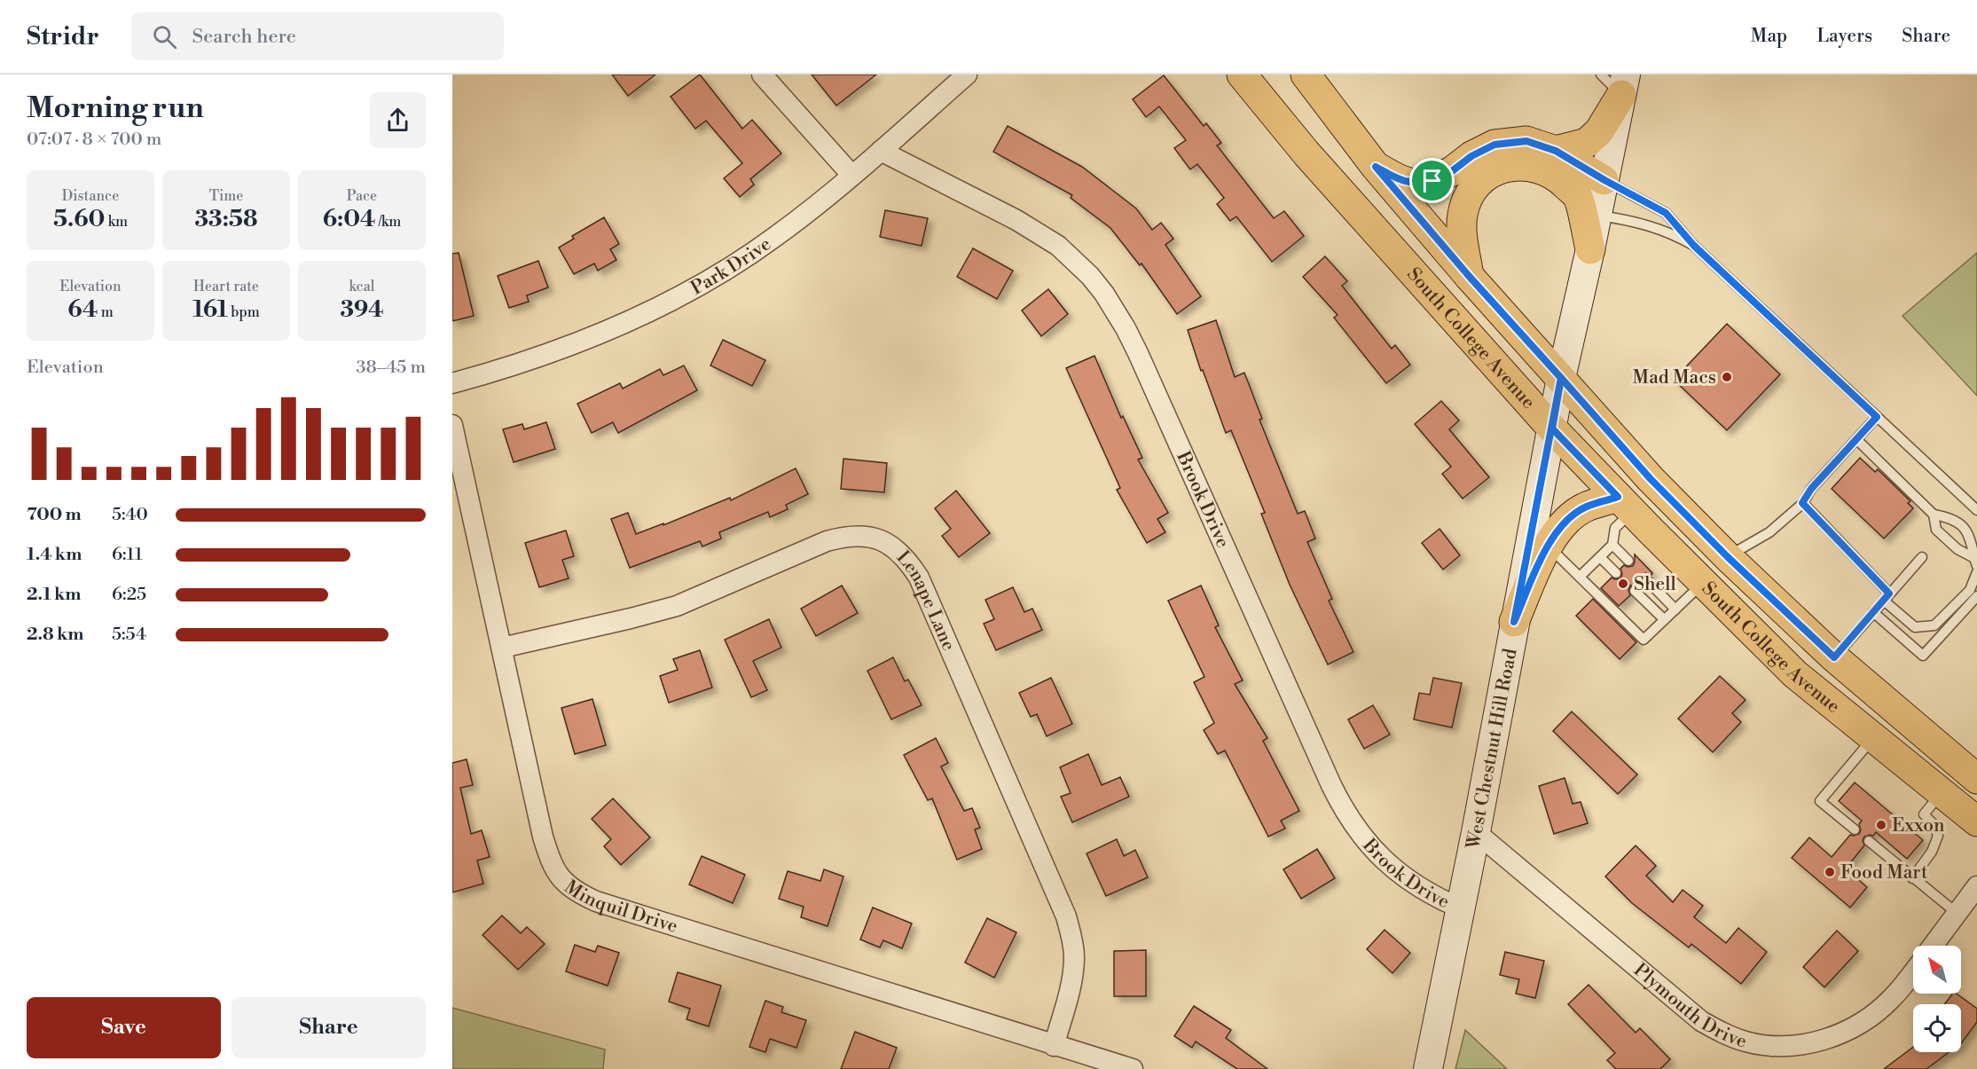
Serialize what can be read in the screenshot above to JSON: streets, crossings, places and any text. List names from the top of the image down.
{
  "streets": {
    "main road": ["South College Avenue"],
    "street": [
      "Park Drive",
      "Brook Drive",
      "Lenape Lane",
      "West Chestnut Hill Road",
      "Minquil Drive",
      "Plymouth Drive"
    ]
  },
  "crossings": [
    ["Park Drive", "Brook Drive"],
    ["South College Avenue", "West Chestnut Hill Road"],
    ["Brook Drive", "West Chestnut Hill Road"],
    ["Lenape Lane", "Minquil Drive"],
    ["West Chestnut Hill Road", "Plymouth Drive"]
  ],
  "places": [
    "Mad Macs",
    "Shell",
    "Exxon",
    "Food Mart"
  ],
  "north": "top left",
  "page": {
    "header": "Stridr",
    "search": "Search here",
    "nav": ["Map", "Layers", "Share"],
    "heading": ["Morning run", "07:07 · 8 × 700 m"],
    "stats": [
      ["Distance", "5.60 km"],
      ["Time", "33:58"],
      ["Pace", "6:04 /km"],
      ["Elevation", "64 m"],
      ["Heart rate", "161 bpm"],
      ["kcal", "394"]
    ],
    "chart": ["Elevation", "38–45 m"],
    "list": [
      {
        "name": "700 m",
        "note": "5:40"
      },
      {
        "name": "1.4 km",
        "note": "6:11"
      },
      {
        "name": "2.1 km",
        "note": "6:25"
      },
      {
        "name": "2.8 km",
        "note": "5:54"
      }
    ],
    "buttons": ["Save", "Share"]
  }
}
